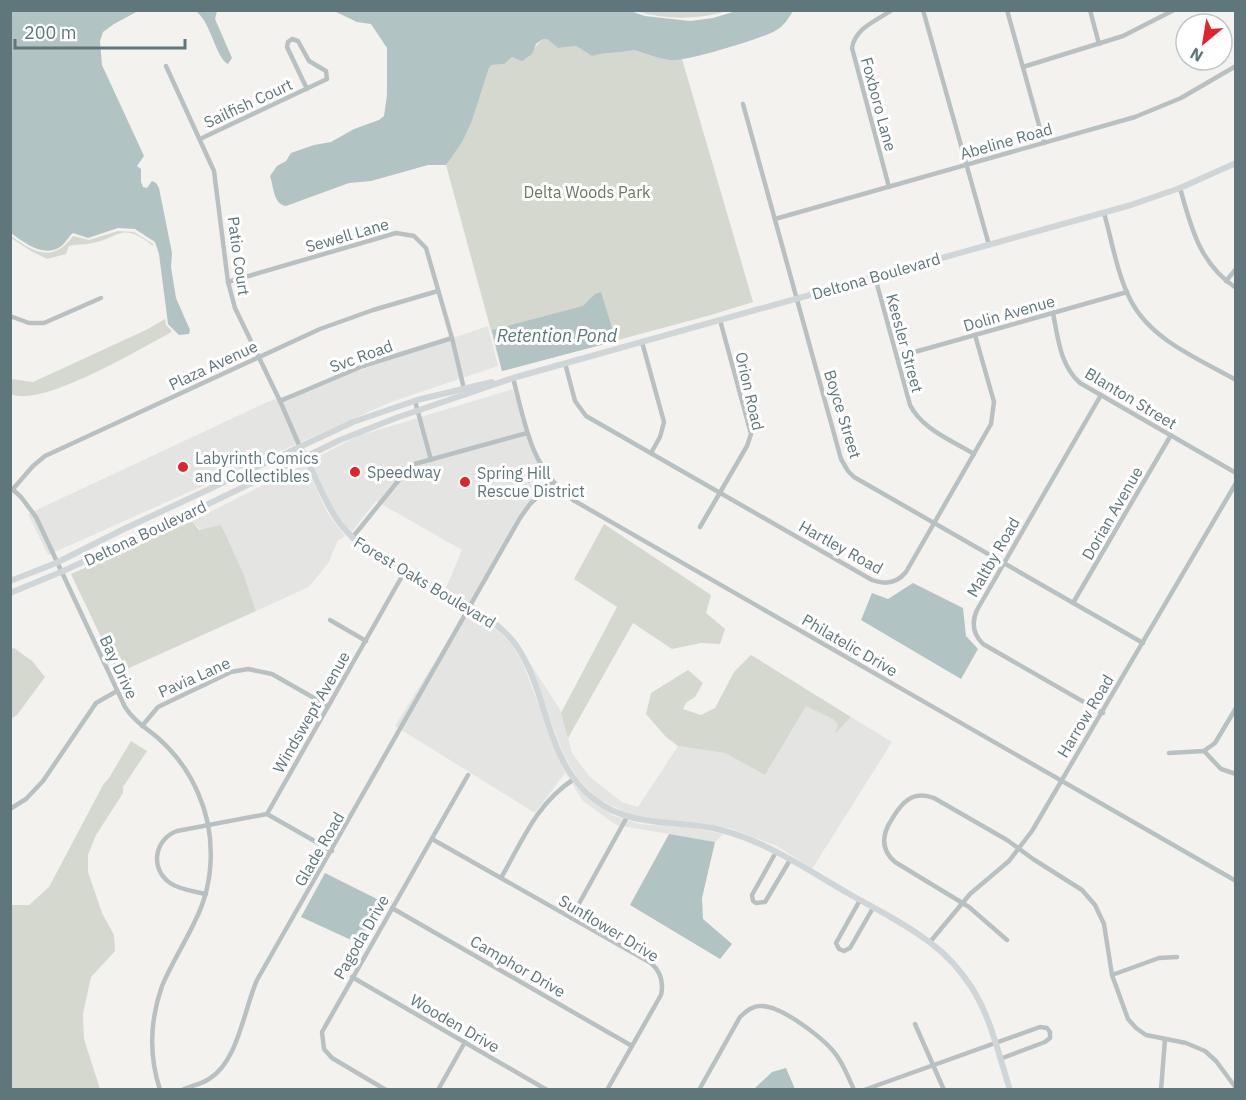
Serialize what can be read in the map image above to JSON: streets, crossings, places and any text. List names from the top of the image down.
{
  "streets": {
    "main road": ["Deltona Boulevard", "Forest Oaks Boulevard"],
    "street": [
      "Sailfish Court",
      "Foxboro Lane",
      "Abeline Road",
      "Sewell Lane",
      "Patio Court",
      "Dolin Avenue",
      "Keesler Street",
      "Svc Road",
      "Plaza Avenue",
      "Orion Road",
      "Blanton Street",
      "Boyce Street",
      "Dorian Avenue",
      "Hartley Road",
      "Maltby Road",
      "Philatelic Drive",
      "Bay Drive",
      "Pavia Lane",
      "Windswept Avenue",
      "Harrow Road",
      "Glade Road",
      "Sunflower Drive",
      "Pagoda Drive",
      "Camphor Drive",
      "Wooden Drive"
    ]
  },
  "crossings": [
    ["Sailfish Court", "Patio Court"],
    ["Foxboro Lane", "Abeline Road"],
    ["Abeline Road", "Boyce Street"],
    ["Sewell Lane", "Patio Court"],
    ["Sewell Lane", "Deltona Boulevard"],
    ["Sewell Lane", "Svc Road"],
    ["Sewell Lane", "Plaza Avenue"],
    ["Patio Court", "Deltona Boulevard"],
    ["Patio Court", "Svc Road"],
    ["Patio Court", "Plaza Avenue"],
    ["Patio Court", "Forest Oaks Boulevard"],
    ["Deltona Boulevard", "Keesler Street"],
    ["Deltona Boulevard", "Orion Road"],
    ["Deltona Boulevard", "Boyce Street"],
    ["Deltona Boulevard", "Hartley Road"],
    ["Deltona Boulevard", "Forest Oaks Boulevard"],
    ["Deltona Boulevard", "Philatelic Drive"],
    ["Deltona Boulevard", "Bay Drive"],
    ["Dolin Avenue", "Keesler Street"],
    ["Dolin Avenue", "Blanton Street"],
    ["Dolin Avenue", "Hartley Road"],
    ["Keesler Street", "Hartley Road"],
    ["Plaza Avenue", "Bay Drive"],
    ["Orion Road", "Hartley Road"],
    ["Blanton Street", "Dorian Avenue"],
    ["Blanton Street", "Maltby Road"],
    ["Boyce Street", "Dorian Avenue"],
    ["Boyce Street", "Hartley Road"],
    ["Boyce Street", "Maltby Road"],
    ["Boyce Street", "Harrow Road"],
    ["Maltby Road", "Harrow Road"],
    ["Forest Oaks Boulevard", "Windswept Avenue"],
    ["Forest Oaks Boulevard", "Harrow Road"],
    ["Forest Oaks Boulevard", "Glade Road"],
    ["Philatelic Drive", "Harrow Road"],
    ["Philatelic Drive", "Glade Road"],
    ["Bay Drive", "Pavia Lane"],
    ["Pavia Lane", "Windswept Avenue"],
    ["Sunflower Drive", "Pagoda Drive"],
    ["Sunflower Drive", "Camphor Drive"],
    ["Pagoda Drive", "Camphor Drive"],
    ["Pagoda Drive", "Wooden Drive"]
  ],
  "water": ["Retention Pond"],
  "parks": ["Delta Woods Park"],
  "places": ["Labyrinth Comics and Collectibles", "Speedway", "Spring Hill Rescue District"],
  "scale_bar": "200 m",
  "north": "bottom left"
}
